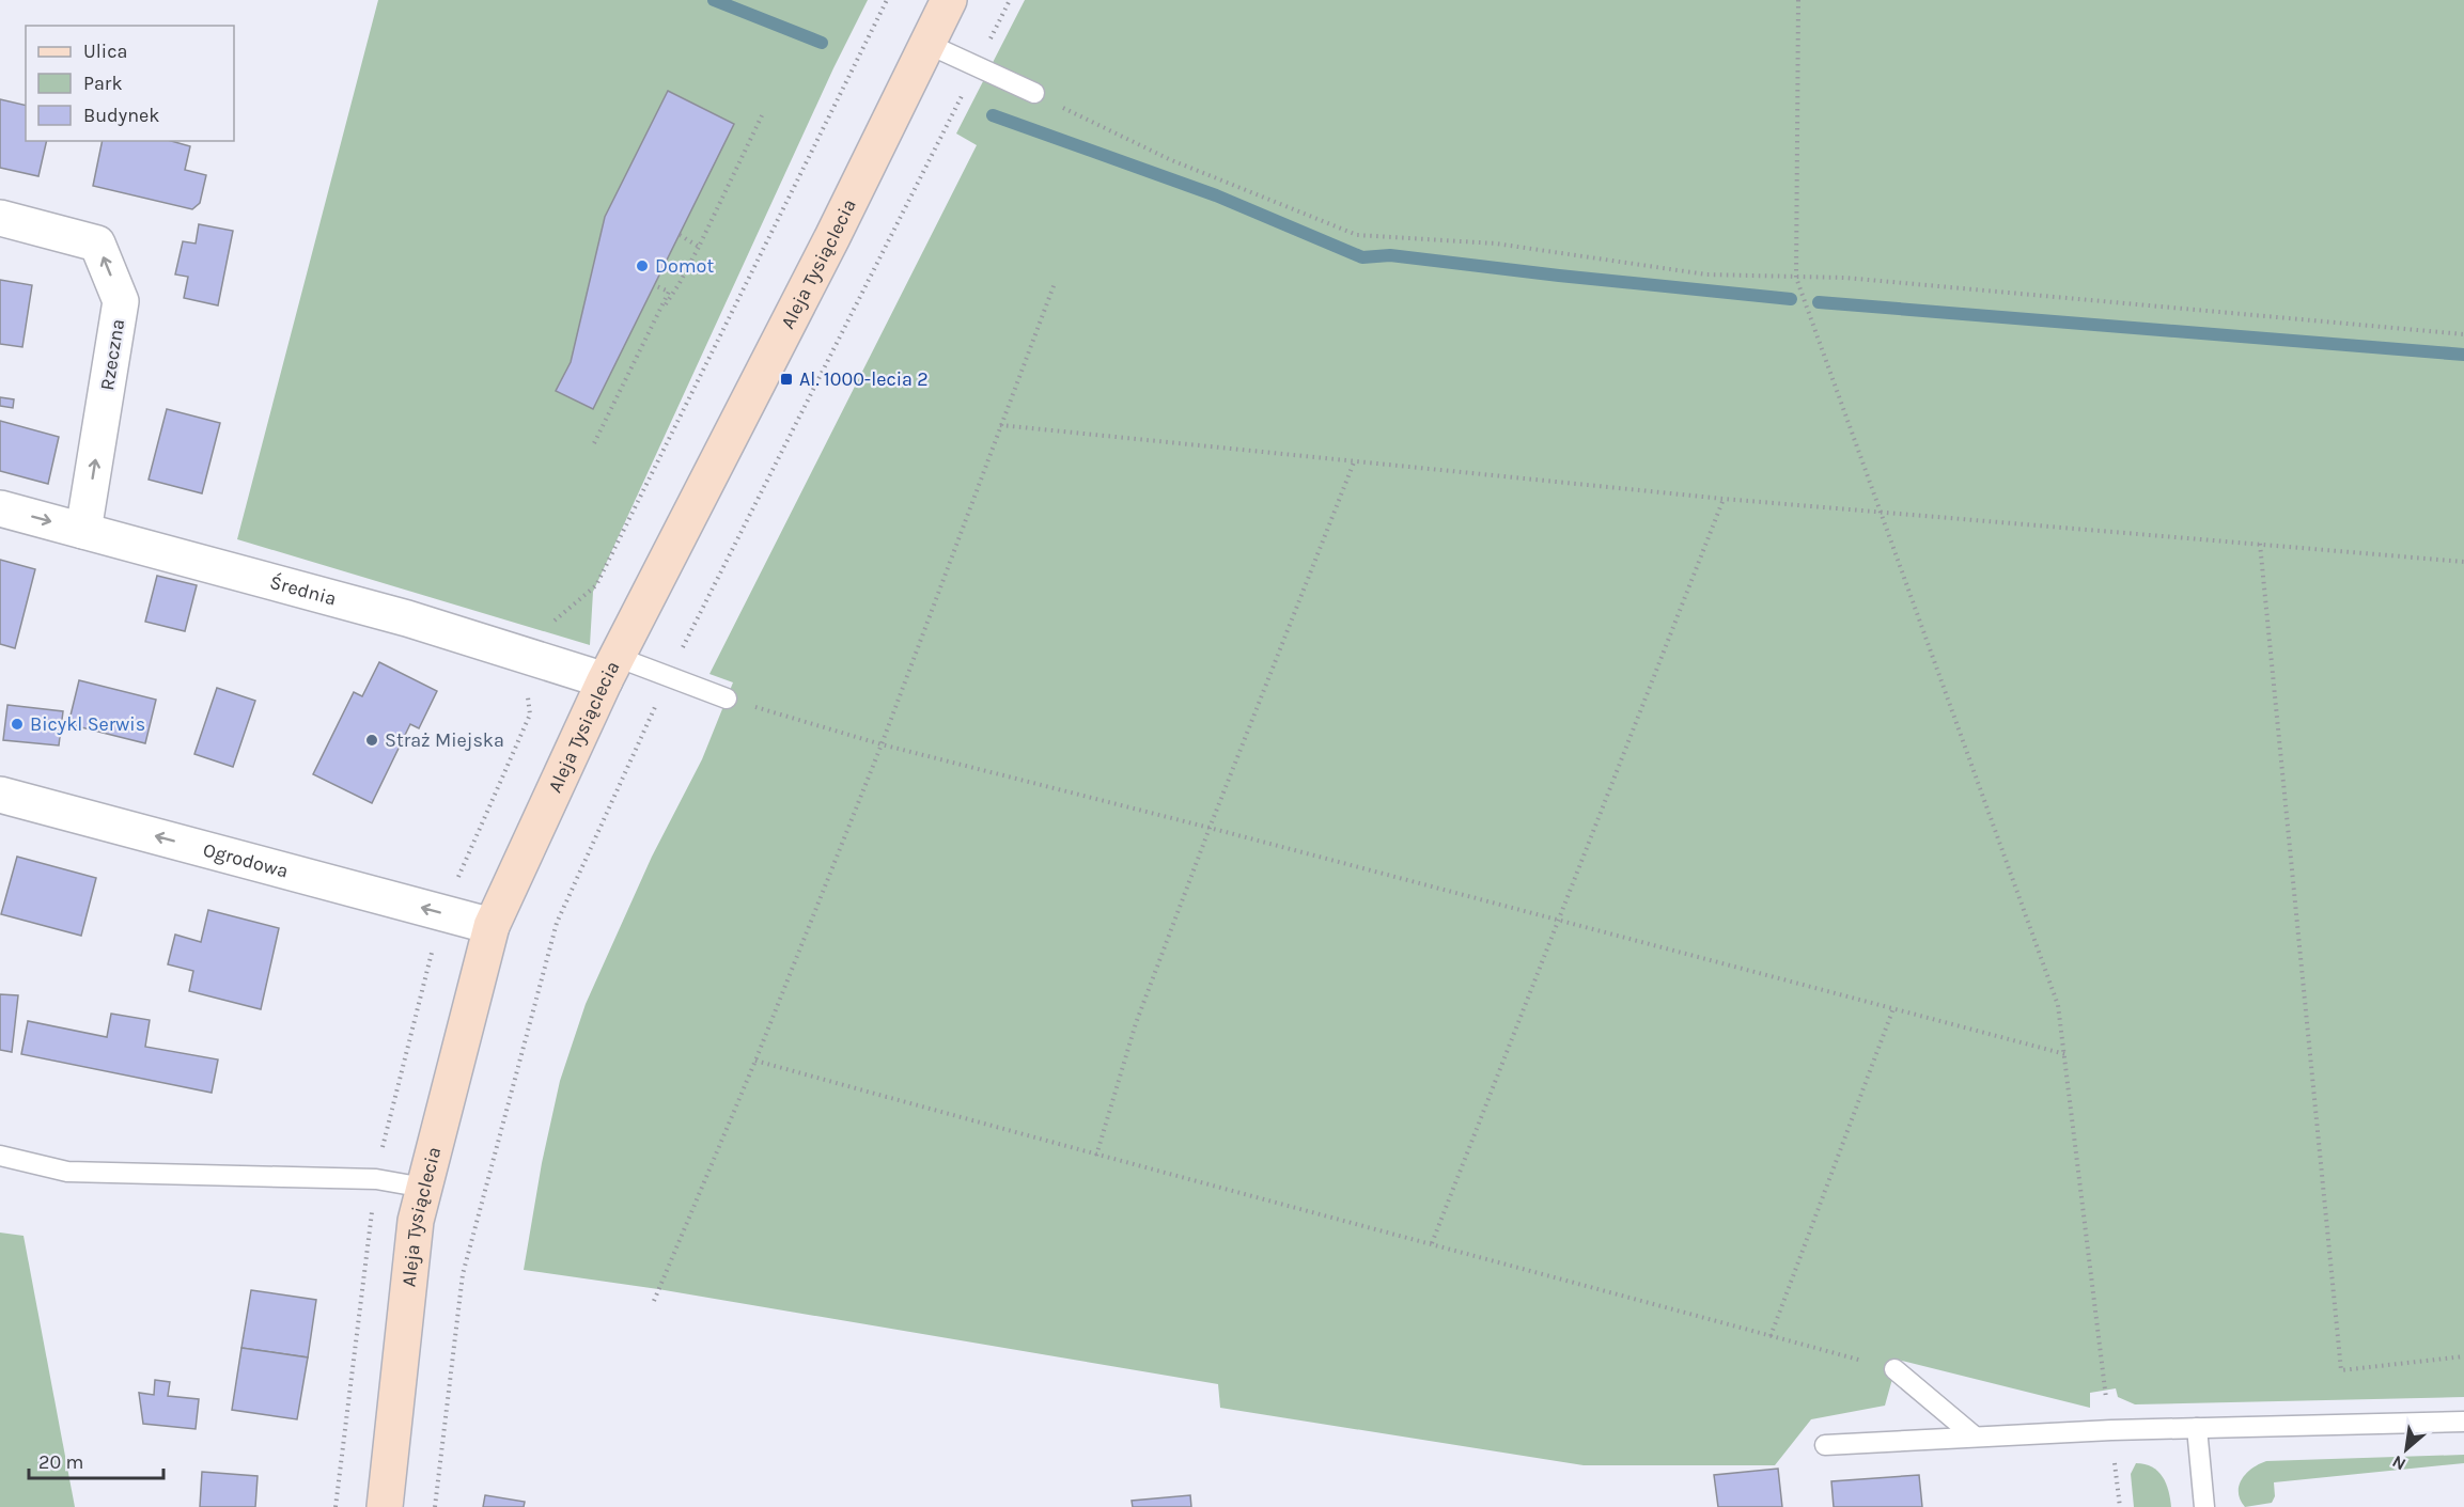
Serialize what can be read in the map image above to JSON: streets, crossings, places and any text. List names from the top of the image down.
{
  "streets": {
    "street": [
      "Aleja Tysiąclecia",
      "Rzeczna",
      "Średnia",
      "Ogrodowa"
    ]
  },
  "crossings": [
    ["Aleja Tysiąclecia", "Średnia"],
    ["Aleja Tysiąclecia", "Ogrodowa"],
    ["Rzeczna", "Średnia"]
  ],
  "one_way": ["Rzeczna", "Ogrodowa"],
  "places": {
    "other": ["Domot", "Bicykl Serwis", "Straż Miejska"],
    "transit": ["Al. 1000-lecia 2"]
  },
  "legend": ["Ulica", "Park", "Budynek"],
  "scale_bar": "20 m",
  "north": "bottom left"
}
